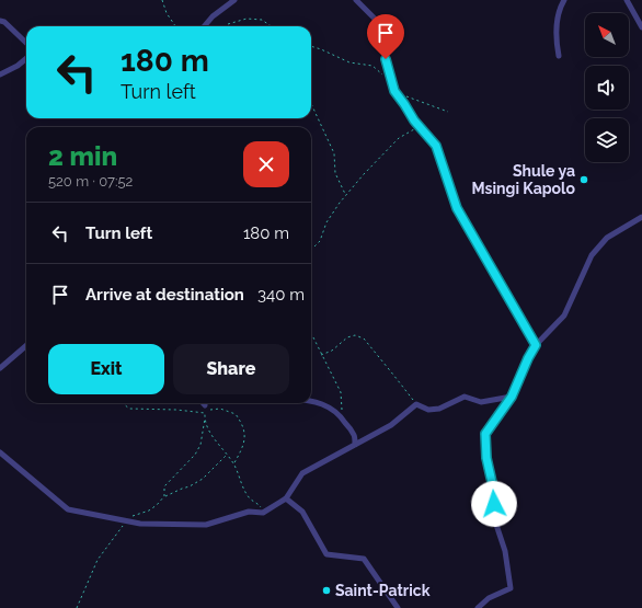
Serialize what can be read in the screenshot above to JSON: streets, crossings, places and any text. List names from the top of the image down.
{
  "places": ["Shule ya Msingi Kapolo", "Saint-Patrick"],
  "north": "top left",
  "page": {
    "turn": ["180 m", "Turn left"],
    "heading": ["2 min", "520 m · 07:52"],
    "list": [
      {
        "name": "Turn left",
        "value": "180 m"
      },
      {
        "name": "Arrive at destination",
        "value": "340 m"
      }
    ],
    "buttons": ["Exit", "Share"]
  }
}
